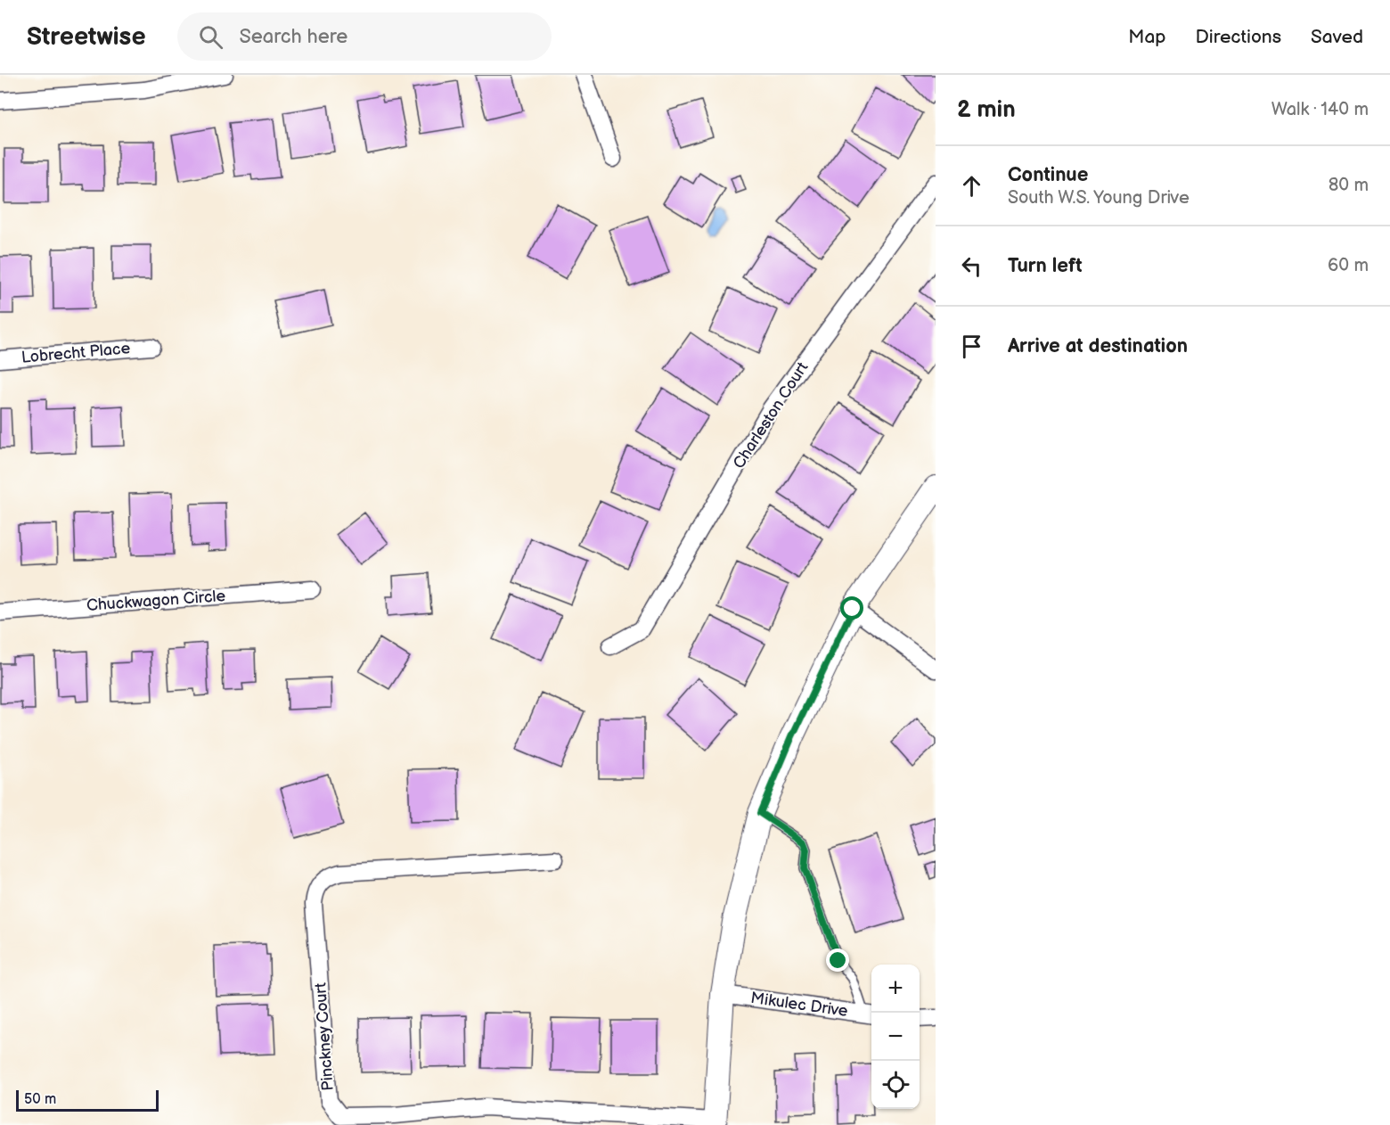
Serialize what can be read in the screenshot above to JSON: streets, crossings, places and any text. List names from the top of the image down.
{
  "streets": {
    "street": [
      "Lobrecht Place",
      "Charleston Court",
      "Chuckwagon Circle",
      "Mikulec Drive",
      "Pinckney Court"
    ]
  },
  "scale_bar": "50 m",
  "page": {
    "header": "Streetwise",
    "search": "Search here",
    "nav": ["Map", "Directions", "Saved"],
    "heading": ["2 min", "Walk · 140 m"],
    "list": [
      ["Continue", "South W.S. Young Drive", "80 m"],
      ["Turn left", "60 m"],
      "Arrive at destination"
    ],
    "map_buttons": ["+", "−"],
    "scale": "50 m"
  }
}
